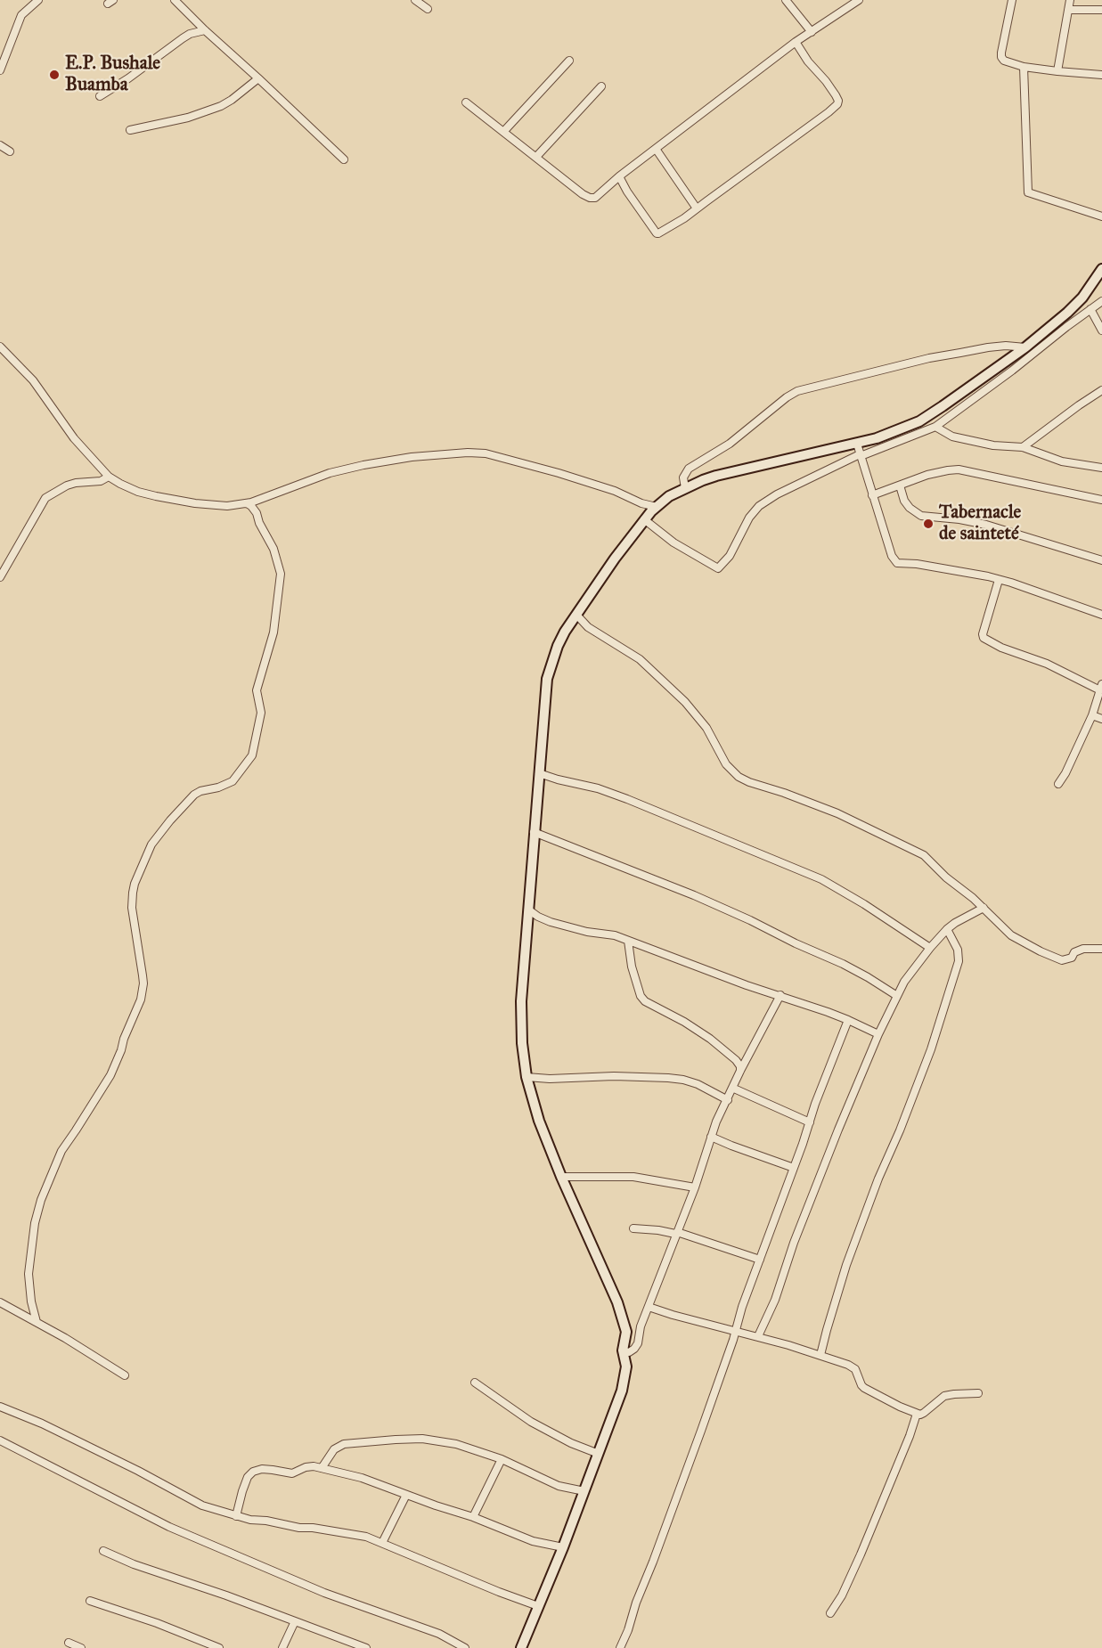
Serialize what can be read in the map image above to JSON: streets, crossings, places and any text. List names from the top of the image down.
{
  "places": ["E.P. Bushale Buamba", "Tabernacle de sainteté"]
}
